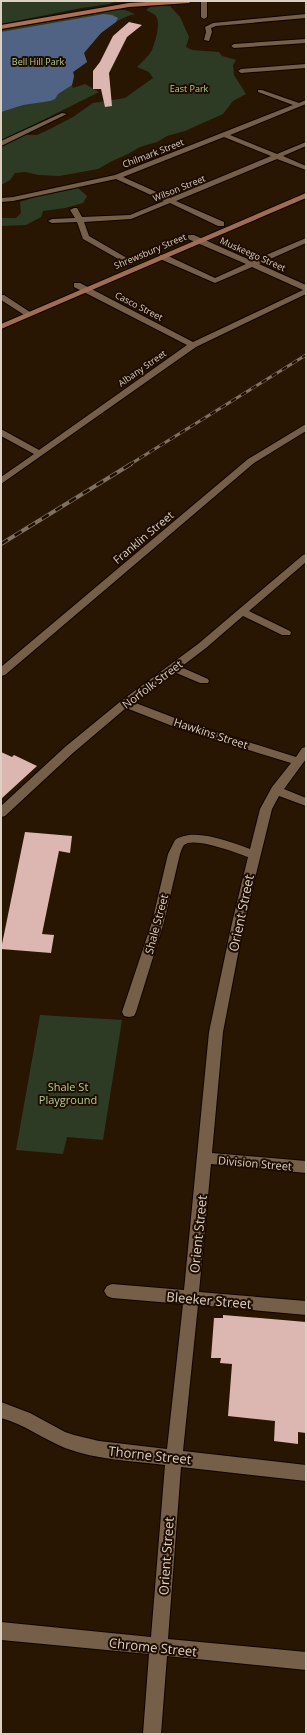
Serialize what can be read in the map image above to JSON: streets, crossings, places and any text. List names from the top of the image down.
{
  "streets": {
    "main road": ["Shrewsbury Street"],
    "street": [
      "Chilmark Street",
      "Wilson Street",
      "Muskeego Street",
      "Casco Street",
      "Albany Street",
      "Franklin Street",
      "Norfolk Street",
      "Hawkins Street",
      "Orient Street",
      "Shale Street",
      "Division Street",
      "Bleeker Street",
      "Thorne Street",
      "Chrome Street"
    ]
  },
  "crossings": [
    ["Shrewsbury Street", "Muskeego Street"],
    ["Shrewsbury Street", "Casco Street"],
    ["Muskeego Street", "Albany Street"],
    ["Casco Street", "Albany Street"],
    ["Norfolk Street", "Hawkins Street"],
    ["Hawkins Street", "Orient Street"],
    ["Orient Street", "Shale Street"],
    ["Orient Street", "Division Street"],
    ["Orient Street", "Bleeker Street"],
    ["Orient Street", "Thorne Street"],
    ["Orient Street", "Chrome Street"]
  ],
  "parks": ["Bell Hill Park", "East Park", "Shale St Playground"]
}
